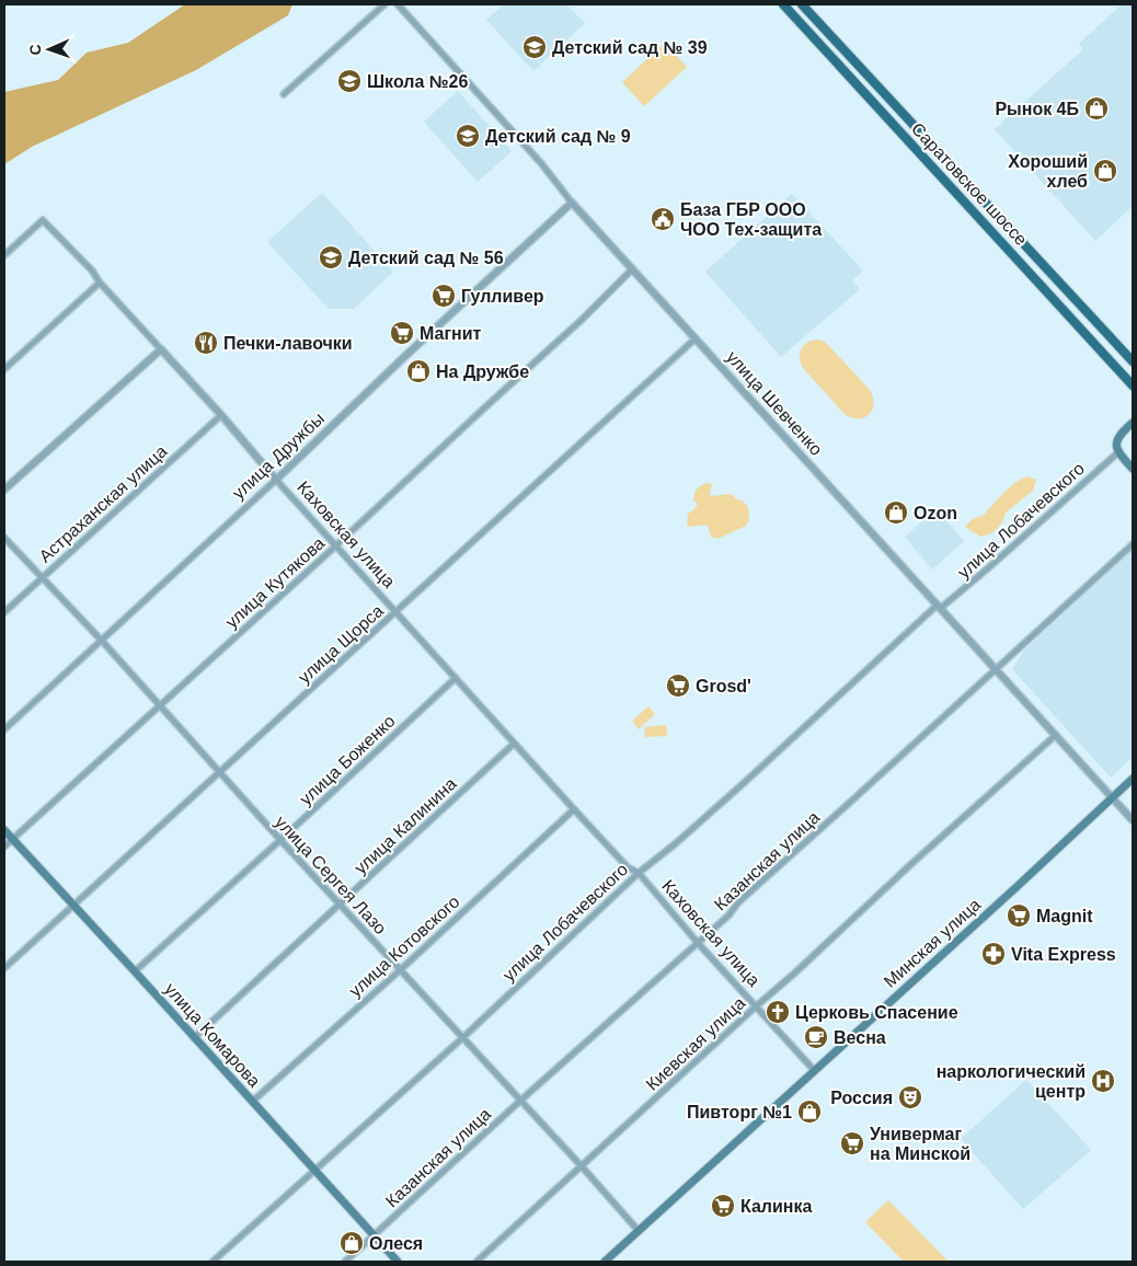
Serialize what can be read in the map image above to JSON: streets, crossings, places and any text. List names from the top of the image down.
{
  "streets": {
    "main road": ["Саратовское шоссе", "Минская улица", "улица Комарова"],
    "street": [
      "улица Шевченко",
      "улица Дружбы",
      "Астраханская улица",
      "улица Лобачевского",
      "Каховская улица",
      "улица Кутякова",
      "улица Щорса",
      "улица Боженко",
      "улица Калинина",
      "Казанская улица",
      "улица Сергея Лазо",
      "улица Котовского",
      "Киевская улица"
    ]
  },
  "crossings": [
    ["улица Шевченко", "улица Дружбы"],
    ["улица Шевченко", "улица Лобачевского"],
    ["улица Шевченко", "улица Кутякова"],
    ["улица Шевченко", "улица Щорса"],
    ["улица Шевченко", "Казанская улица"],
    ["улица Шевченко", "Минская улица"],
    ["улица Шевченко", "Киевская улица"],
    ["улица Дружбы", "Каховская улица"],
    ["улица Дружбы", "улица Сергея Лазо"],
    ["Астраханская улица", "Каховская улица"],
    ["Астраханская улица", "улица Сергея Лазо"],
    ["улица Лобачевского", "Каховская улица"],
    ["улица Лобачевского", "улица Сергея Лазо"],
    ["улица Лобачевского", "улица Комарова"],
    ["Каховская улица", "улица Кутякова"],
    ["Каховская улица", "улица Щорса"],
    ["Каховская улица", "улица Боженко"],
    ["Каховская улица", "улица Калинина"],
    ["Каховская улица", "Казанская улица"],
    ["Каховская улица", "Минская улица"],
    ["Каховская улица", "улица Котовского"],
    ["Каховская улица", "Киевская улица"],
    ["улица Кутякова", "улица Сергея Лазо"],
    ["улица Кутякова", "улица Комарова"],
    ["улица Щорса", "улица Сергея Лазо"],
    ["улица Щорса", "улица Комарова"],
    ["улица Боженко", "улица Сергея Лазо"],
    ["улица Боженко", "улица Комарова"],
    ["улица Калинина", "улица Сергея Лазо"],
    ["улица Калинина", "улица Комарова"],
    ["Казанская улица", "улица Сергея Лазо"],
    ["Казанская улица", "улица Комарова"],
    ["улица Сергея Лазо", "Минская улица"],
    ["улица Сергея Лазо", "улица Котовского"],
    ["улица Сергея Лазо", "Киевская улица"],
    ["улица Котовского", "улица Комарова"]
  ],
  "places": {
    "school or university": [
      "Детский сад № 39",
      "Школа №26",
      "Детский сад № 9",
      "Детский сад № 56"
    ],
    "shop": [
      "Рынок 4Б",
      "Хороший хлеб",
      "На Дружбе",
      "Ozon",
      "Пивторг №1",
      "Олеся"
    ],
    "public building": ["База ГБР ООО ЧОО Тех-защита"],
    "supermarket": [
      "Гулливер",
      "Магнит",
      "Grosd'",
      "Magnit",
      "Универмаг на Минской",
      "Калинка"
    ],
    "restaurant": ["Печки-лавочки"],
    "pharmacy": ["Vita Express"],
    "church": ["Церковь Спасение"],
    "cafe": ["Весна"],
    "hospital": ["наркологический центр"],
    "theatre": ["Россия"]
  },
  "north": "left"
}
